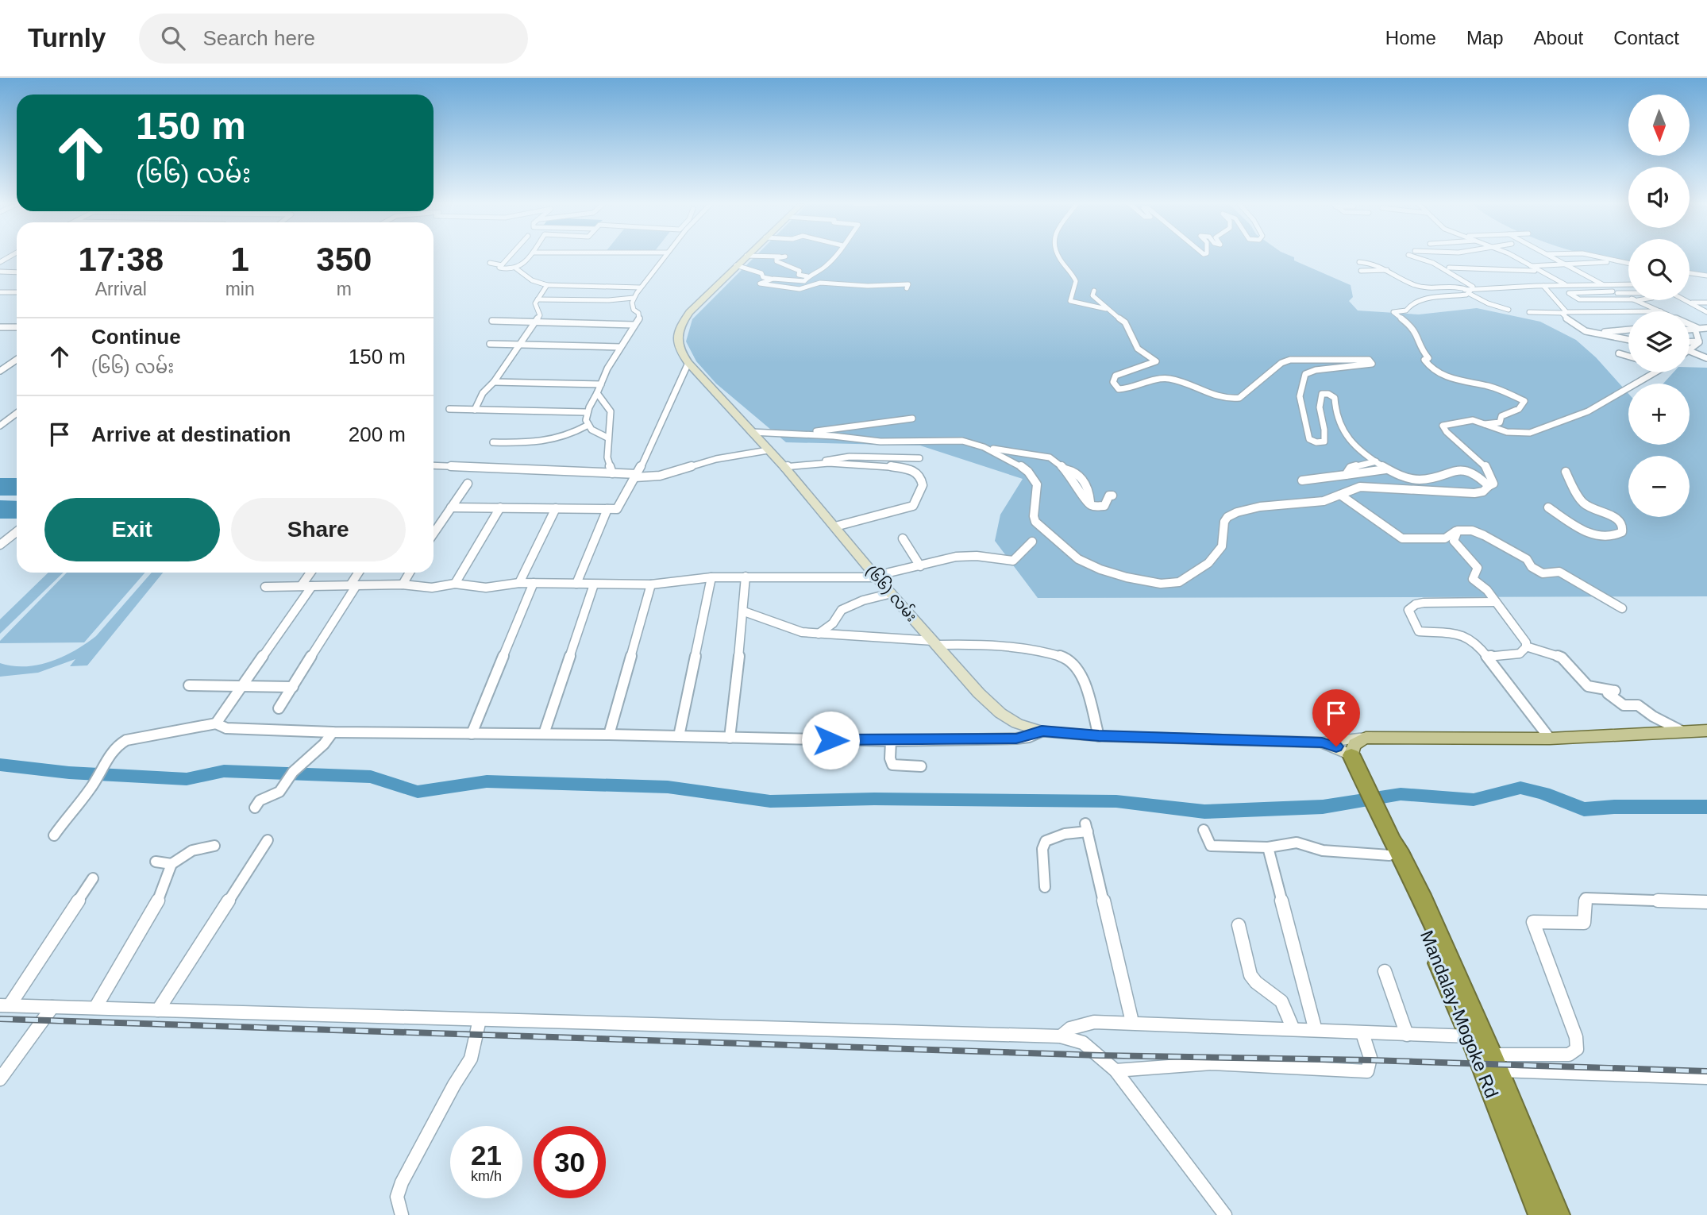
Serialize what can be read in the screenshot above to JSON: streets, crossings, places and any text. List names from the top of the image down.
{
  "streets": {
    "highway": ["Mandalay-Mogoke Rd"],
    "street": ["(၆၆) လမ်း"]
  },
  "crossings": [
    ["(၆၆) လမ်း", "Mandalay-Mogoke Rd"]
  ],
  "north": "bottom",
  "page": {
    "header": "Turnly",
    "search": "Search here",
    "nav": [
      "Home",
      "Map",
      "About",
      "Contact"
    ],
    "map_buttons": ["+", "−"],
    "turn": ["150 m", "(၆၆) လမ်း"],
    "eta": [
      "17:38",
      "Arrival",
      "1",
      "min",
      "350",
      "m"
    ],
    "list": [
      {
        "name": "Continue",
        "note": "(၆၆) လမ်း",
        "value": "150 m"
      },
      {
        "name": "Arrive at destination",
        "value": "200 m"
      }
    ],
    "buttons": ["Exit", "Share"],
    "speed": "21 km/h",
    "limit": "30"
  }
}
